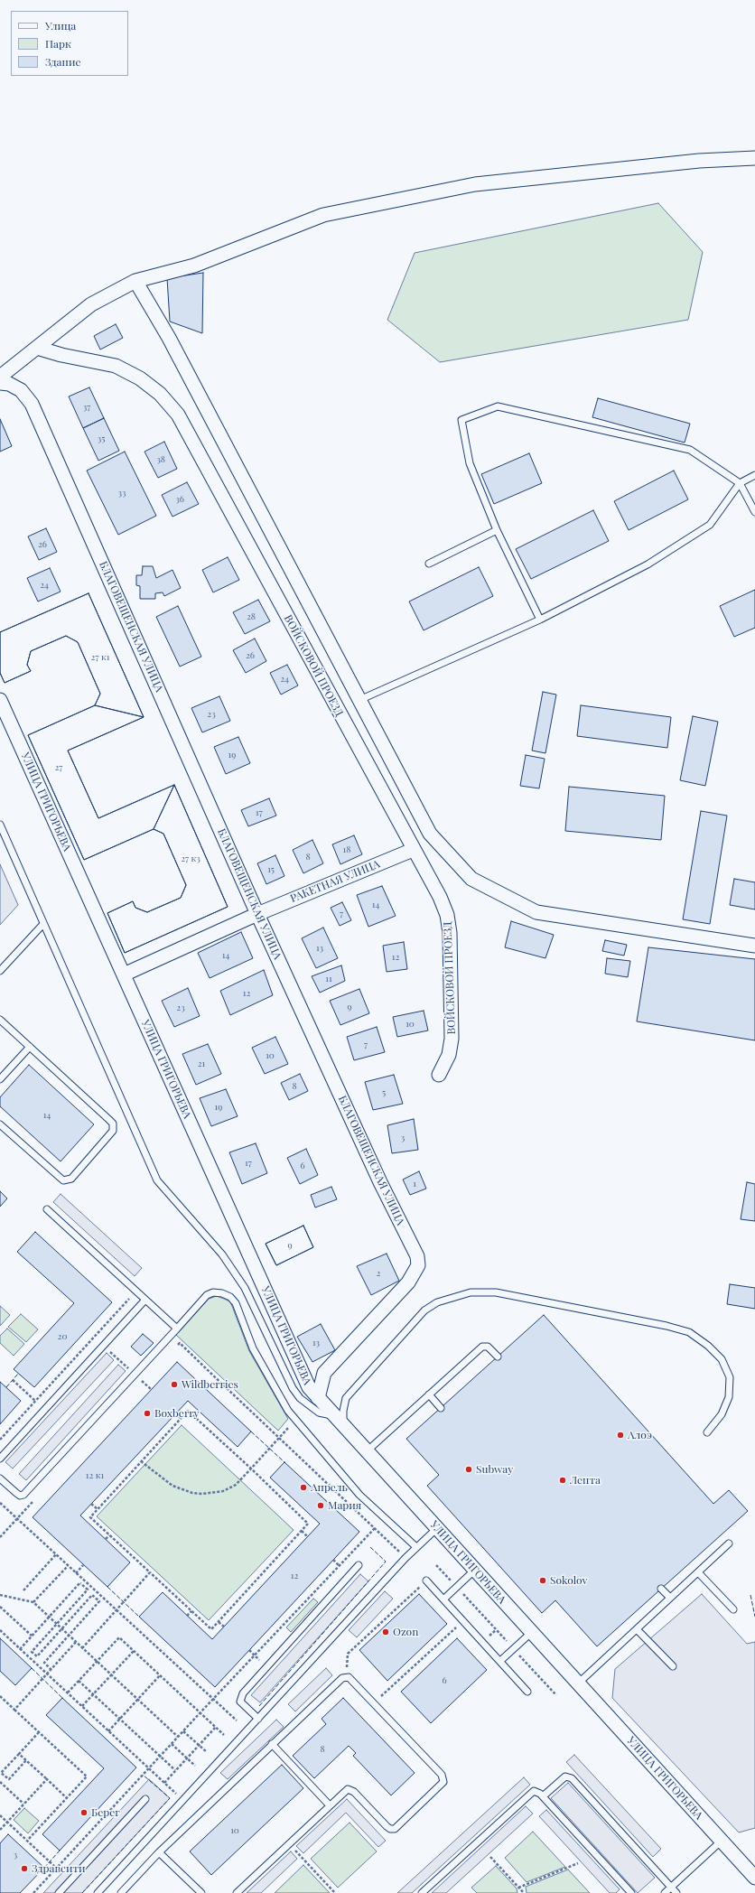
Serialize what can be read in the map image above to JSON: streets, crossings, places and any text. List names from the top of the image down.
{
  "streets": {
    "street": [
      "БЛАГОВЕЩЕНСКАЯ УЛИЦА",
      "ВОЙСКОВОЙ ПРОЕЗД",
      "УЛИЦА ГРИГОРЬЕВА",
      "РАКЕТНАЯ УЛИЦА"
    ]
  },
  "crossings": [
    ["БЛАГОВЕЩЕНСКАЯ УЛИЦА", "УЛИЦА ГРИГОРЬЕВА"],
    ["БЛАГОВЕЩЕНСКАЯ УЛИЦА", "РАКЕТНАЯ УЛИЦА"],
    ["ВОЙСКОВОЙ ПРОЕЗД", "РАКЕТНАЯ УЛИЦА"],
    ["УЛИЦА ГРИГОРЬЕВА", "РАКЕТНАЯ УЛИЦА"]
  ],
  "places": [
    "Wildberries",
    "Boxberry",
    "Алоэ",
    "Subway",
    "Лента",
    "Апрель",
    "Мария",
    "Sokolov",
    "Ozon",
    "Берег",
    "Здравсити"
  ],
  "house_numbers": [
    "37",
    "35",
    "38",
    "33",
    "36",
    "26",
    "24",
    "28",
    "26",
    "27 к1",
    "24",
    "23",
    "19",
    "27",
    "17",
    "18",
    "8",
    "27 к3",
    "15",
    "14",
    "7",
    "13",
    "14",
    "12",
    "11",
    "12",
    "9",
    "23",
    "10",
    "7",
    "10",
    "21",
    "8",
    "5",
    "19",
    "14",
    "3",
    "17",
    "6",
    "1",
    "9",
    "2",
    "20",
    "13",
    "12 к1",
    "12",
    "6",
    "8",
    "10",
    "3"
  ],
  "legend": ["Улица", "Парк", "Здание"]
}
